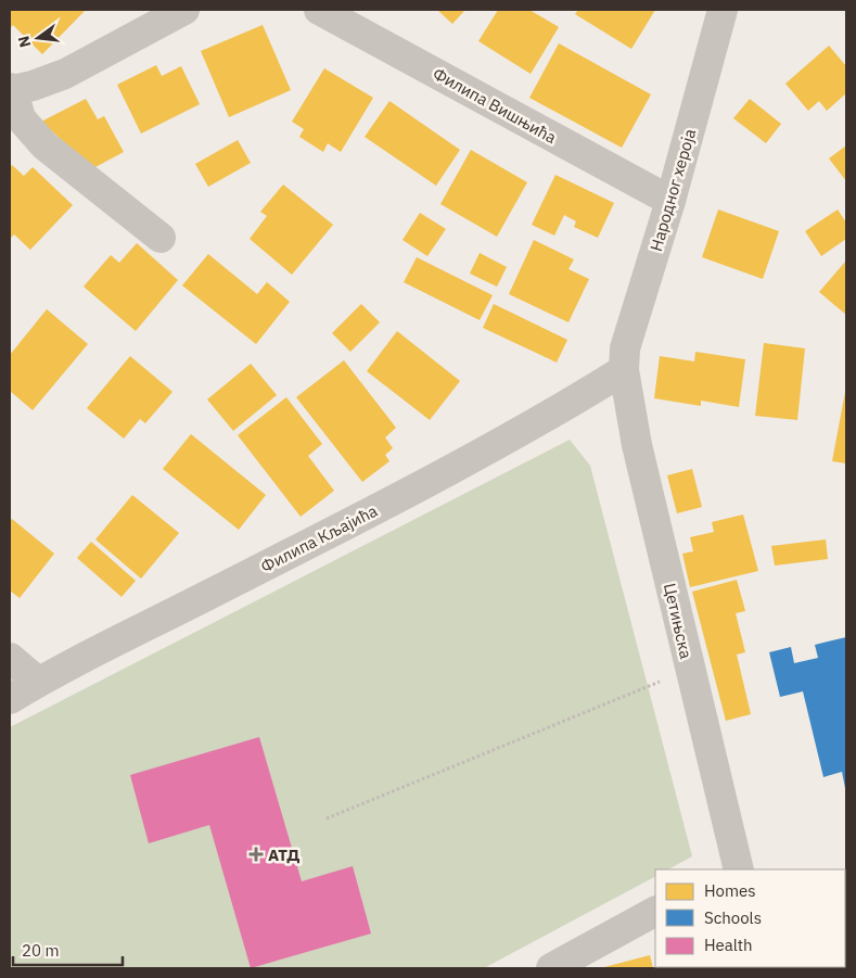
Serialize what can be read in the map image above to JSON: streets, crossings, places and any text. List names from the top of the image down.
{
  "streets": {
    "street": [
      "Филипа Вишњића",
      "Народног хероја",
      "Филипа Кљајића",
      "Цетињска"
    ]
  },
  "crossings": [
    ["Филипа Вишњића", "Народног хероја"],
    ["Народног хероја", "Филипа Кљајића"],
    ["Народног хероја", "Цетињска"],
    ["Филипа Кљајића", "Цетињска"]
  ],
  "places": {
    "health": ["АТД"]
  },
  "legend": ["Homes", "Schools", "Health"],
  "scale_bar": "20 m",
  "north": "left"
}
